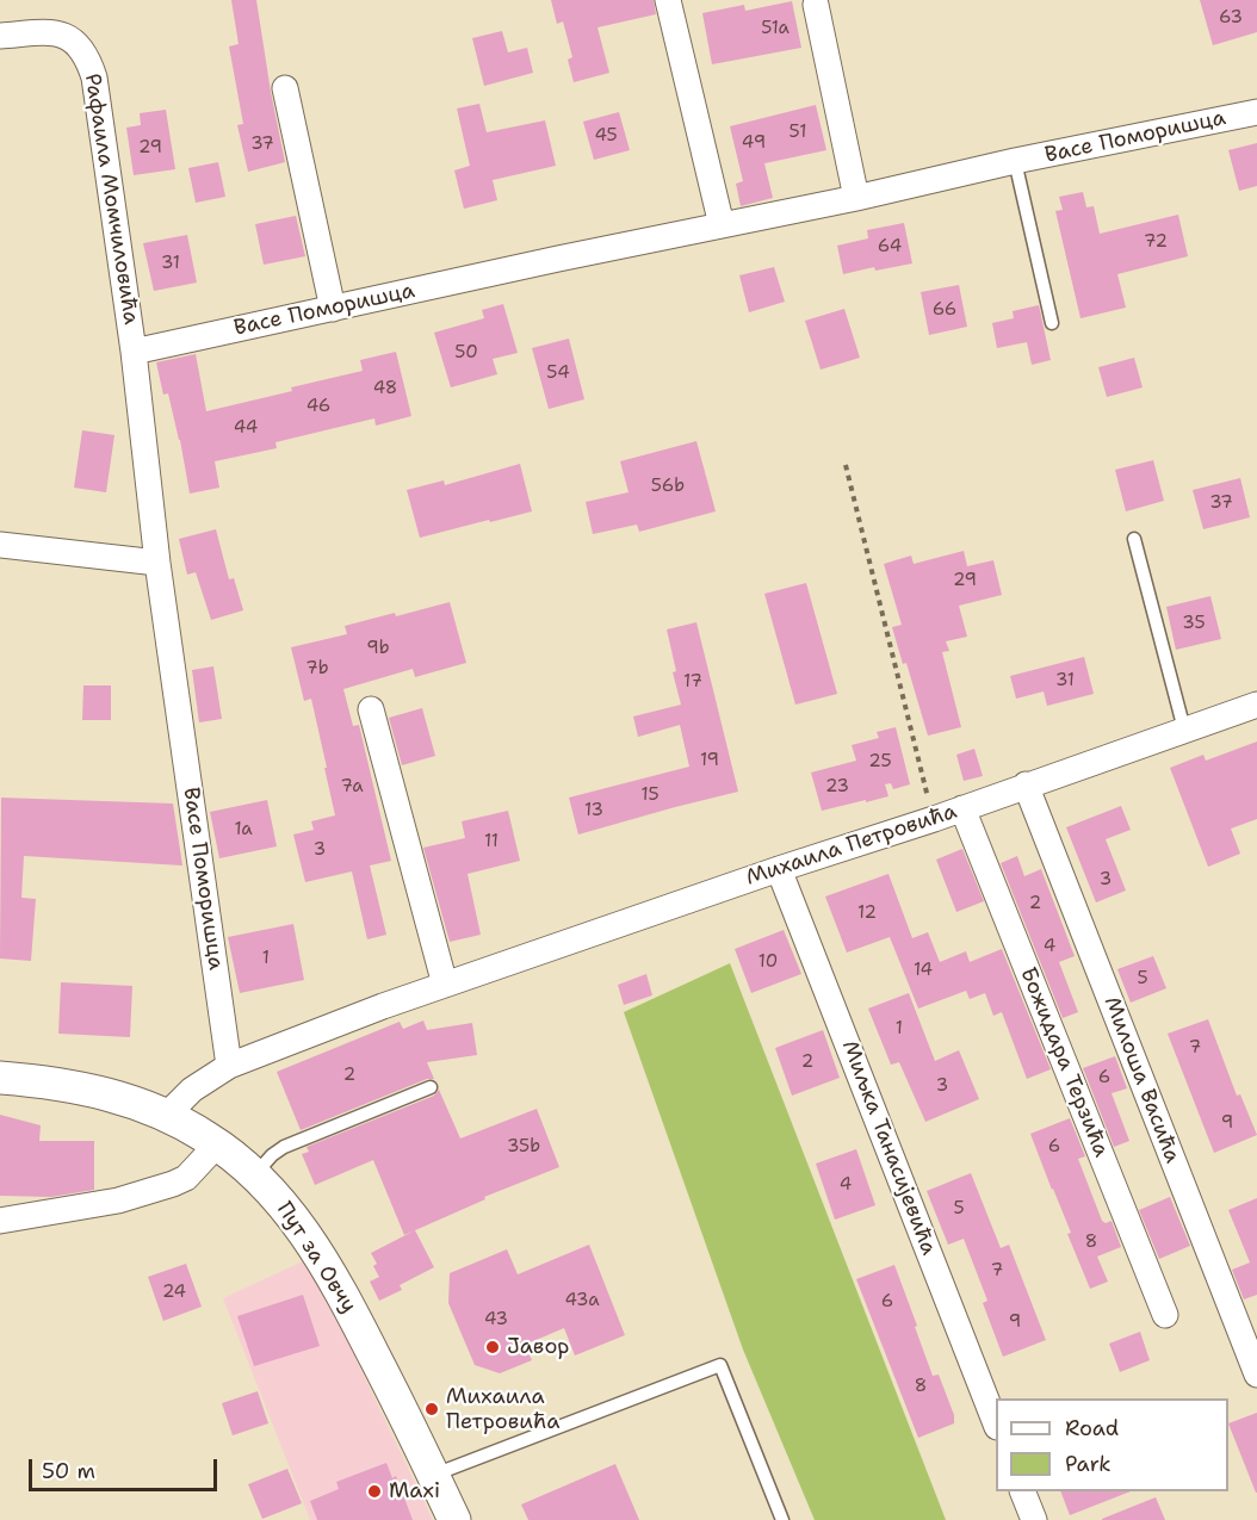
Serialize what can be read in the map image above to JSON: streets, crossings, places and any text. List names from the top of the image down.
{
  "streets": {
    "street": [
      "Васе Поморишца",
      "Рафаила Момчиловића",
      "Михаила Петровића",
      "Божидара Терзића",
      "Милоша Васића",
      "Миљка Танасијевића",
      "Пут за Овчу"
    ]
  },
  "crossings": [
    ["Васе Поморишца", "Рафаила Момчиловића"],
    ["Васе Поморишца", "Михаила Петровића"],
    ["Михаила Петровића", "Божидара Терзића"],
    ["Михаила Петровића", "Милоша Васића"],
    ["Михаила Петровића", "Миљка Танасијевића"],
    ["Михаила Петровића", "Пут за Овчу"]
  ],
  "places": ["Јавор", "Михаила Петровића", "Maxi"],
  "house_numbers": [
    "63",
    "51a",
    "51",
    "45",
    "49",
    "37",
    "29",
    "72",
    "64",
    "31",
    "66",
    "50",
    "54",
    "48",
    "46",
    "44",
    "56b",
    "37",
    "29",
    "35",
    "9b",
    "7b",
    "31",
    "17",
    "19",
    "25",
    "7a",
    "23",
    "15",
    "13",
    "1a",
    "11",
    "3",
    "3",
    "2",
    "12",
    "4",
    "1",
    "10",
    "14",
    "5",
    "1",
    "7",
    "2",
    "2",
    "6",
    "3",
    "9",
    "35b",
    "6",
    "4",
    "5",
    "8",
    "7",
    "24",
    "43a",
    "6",
    "43",
    "9",
    "8"
  ],
  "legend": ["Road", "Park"],
  "scale_bar": "50 m"
}
